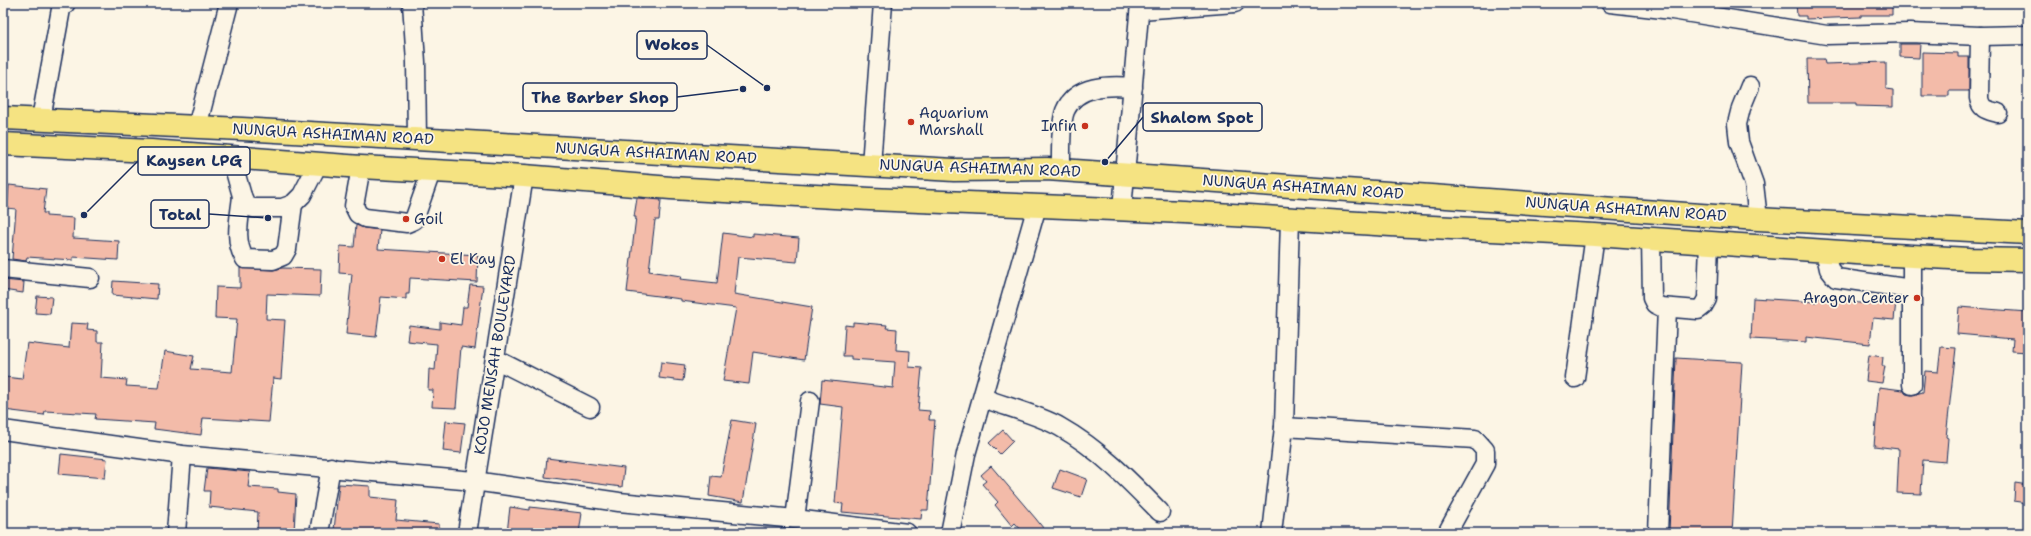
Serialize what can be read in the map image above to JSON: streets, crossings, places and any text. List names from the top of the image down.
{
  "streets": {
    "main road": ["NUNGUA ASHAIMAN ROAD"],
    "street": ["KOJO MENSAH BOULEVARD"]
  },
  "crossings": [
    ["NUNGUA ASHAIMAN ROAD", "KOJO MENSAH BOULEVARD"]
  ],
  "places": [
    "Wokos",
    "The Barber Shop",
    "Aquarium Marshall",
    "Infin",
    "Shalom Spot",
    "Kaysen LPG",
    "Total",
    "Goil",
    "El Kay",
    "Aragon Center"
  ]
}
